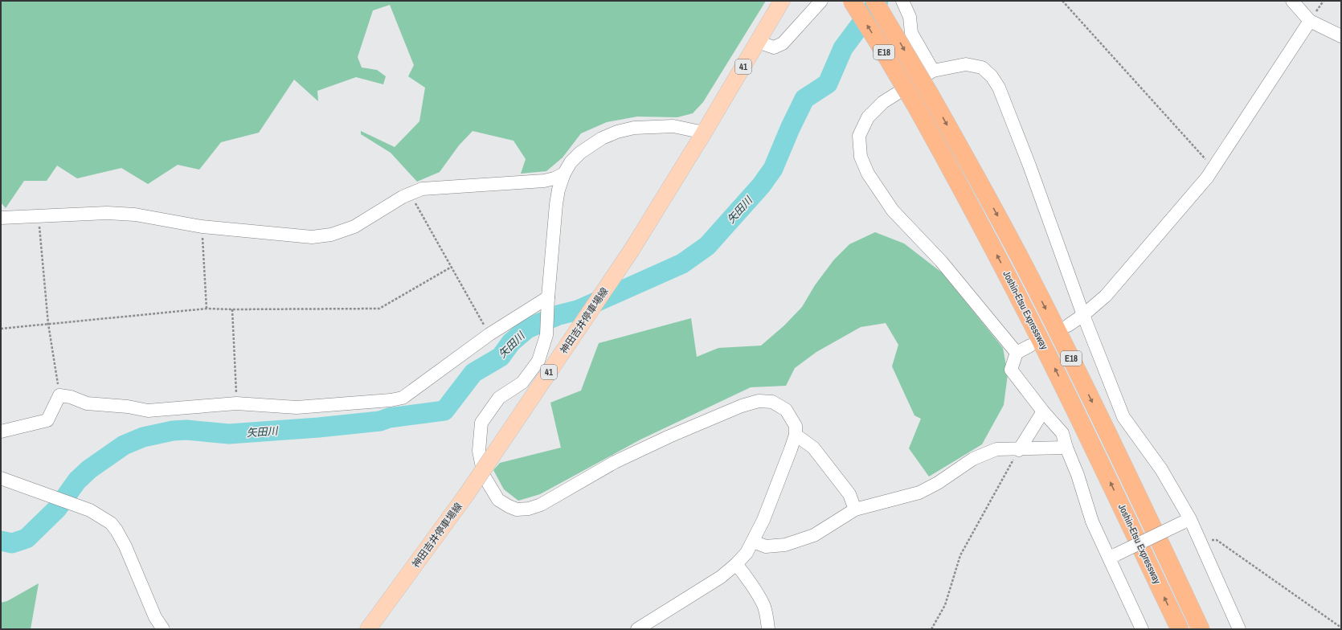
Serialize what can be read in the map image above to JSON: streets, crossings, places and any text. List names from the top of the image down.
{
  "streets": {
    "highway": ["E18", "Joshin-Etsu Expressway"],
    "main road": ["41", "神田吉井停車場線"]
  },
  "water": ["矢田川"]
}
